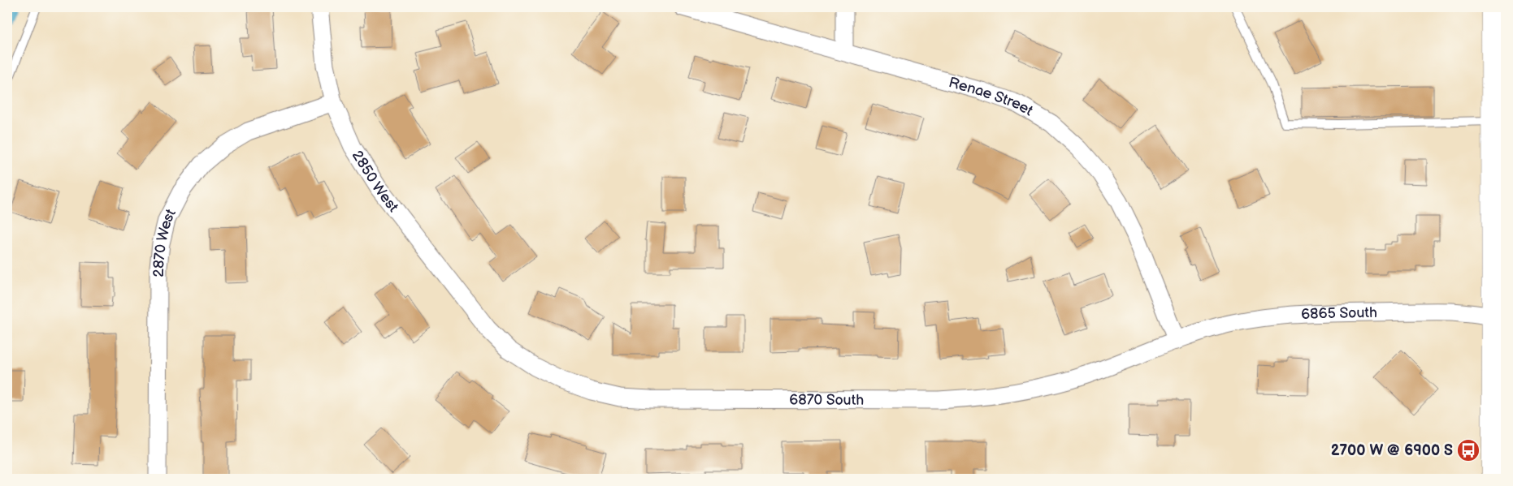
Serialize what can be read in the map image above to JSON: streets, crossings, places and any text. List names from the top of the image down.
{
  "streets": {
    "street": [
      "Renae Street",
      "2850 West",
      "2870 West",
      "6865 South",
      "6870 South"
    ]
  },
  "crossings": [
    ["Renae Street", "6865 South"],
    ["Renae Street", "6870 South"],
    ["2850 West", "2870 West"],
    ["2850 West", "6870 South"],
    ["6865 South", "6870 South"]
  ],
  "places": {
    "bus stop": ["2700 W @ 6900 S"]
  }
}
